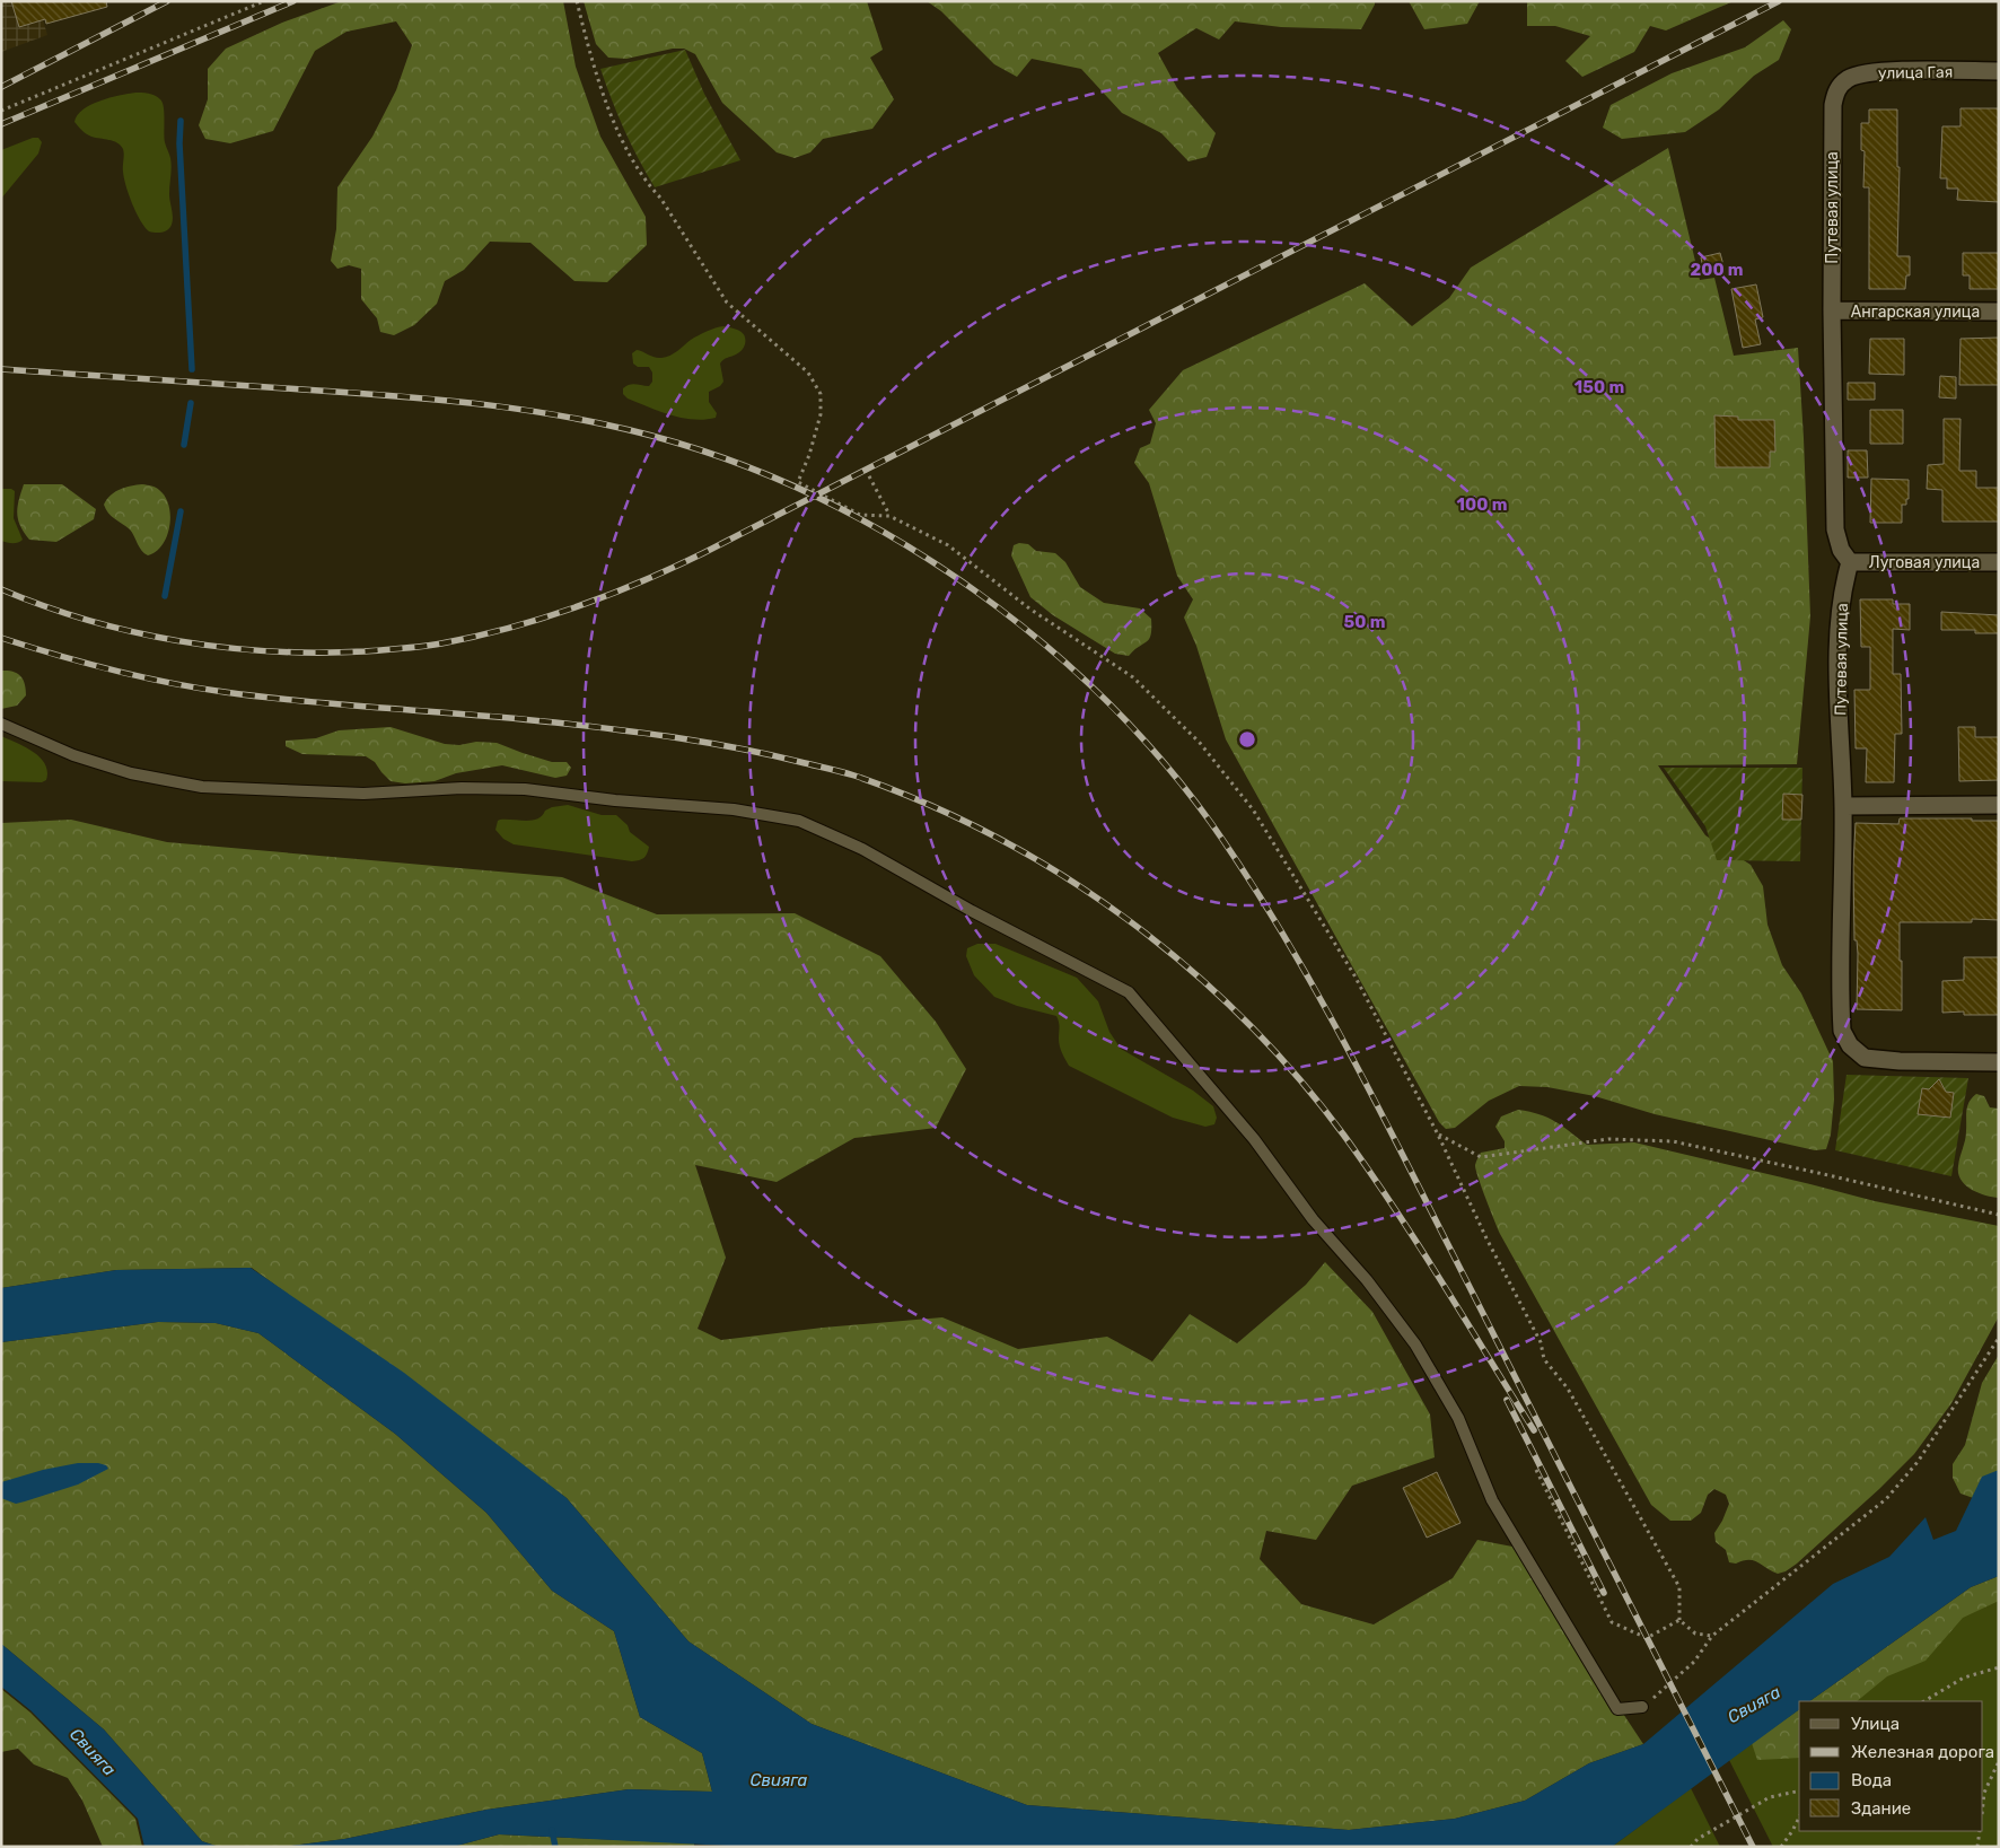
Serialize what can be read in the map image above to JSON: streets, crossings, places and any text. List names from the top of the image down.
{
  "streets": {
    "street": [
      "улица Гая",
      "Путевая улица",
      "Ангарская улица",
      "Луговая улица"
    ]
  },
  "crossings": [
    ["улица Гая", "Путевая улица"],
    ["Путевая улица", "Ангарская улица"],
    ["Путевая улица", "Луговая улица"]
  ],
  "water": ["Свияга"],
  "legend": [
    "Улица",
    "Железная дорога",
    "Вода",
    "Здание"
  ],
  "rings": [
    "200 m",
    "150 m",
    "100 m",
    "50 m"
  ]
}
